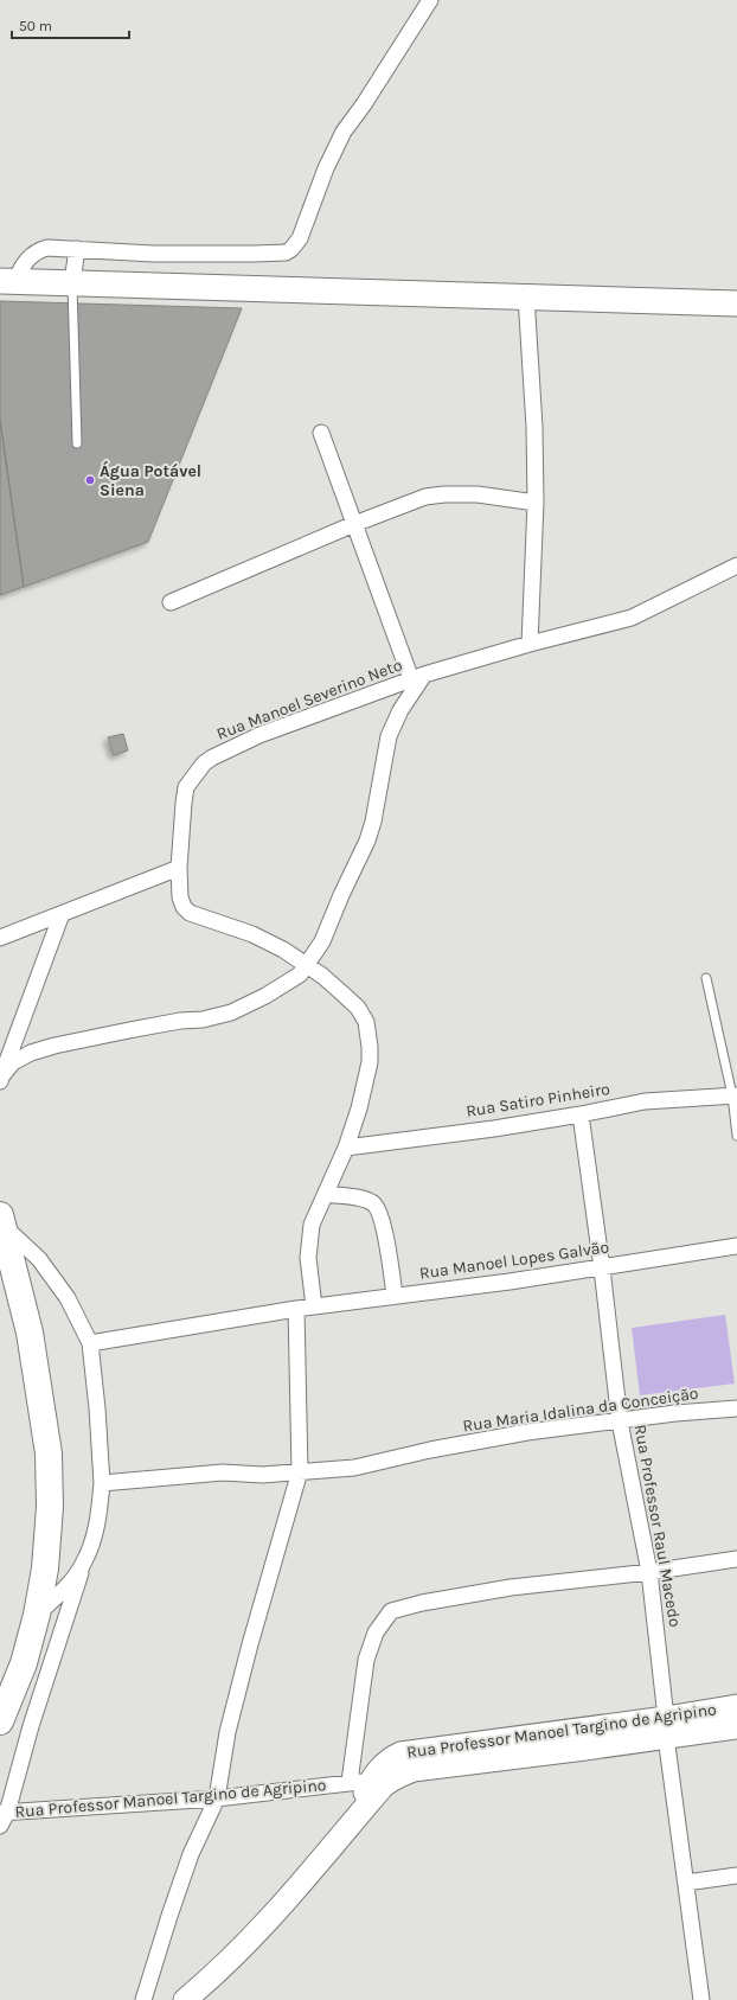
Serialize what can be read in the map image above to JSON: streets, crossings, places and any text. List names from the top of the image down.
{
  "streets": {
    "street": [
      "Rua Manoel Severino Neto",
      "Rua Satiro Pinheiro",
      "Rua Manoel Lopes Galvão",
      "Rua Maria Idalina da Conceição",
      "Rua Professor Raul Macedo",
      "Rua Professor Manoel Targino de Agripino"
    ]
  },
  "crossings": [
    ["Rua Manoel Severino Neto", "Rua Satiro Pinheiro"],
    ["Rua Manoel Severino Neto", "Rua Manoel Lopes Galvão"],
    ["Rua Satiro Pinheiro", "Rua Professor Raul Macedo"],
    ["Rua Manoel Lopes Galvão", "Rua Professor Raul Macedo"],
    ["Rua Maria Idalina da Conceição", "Rua Professor Raul Macedo"],
    ["Rua Professor Raul Macedo", "Rua Professor Manoel Targino de Agripino"]
  ],
  "places": ["Água Potável Siena"],
  "scale_bar": "50 m"
}
